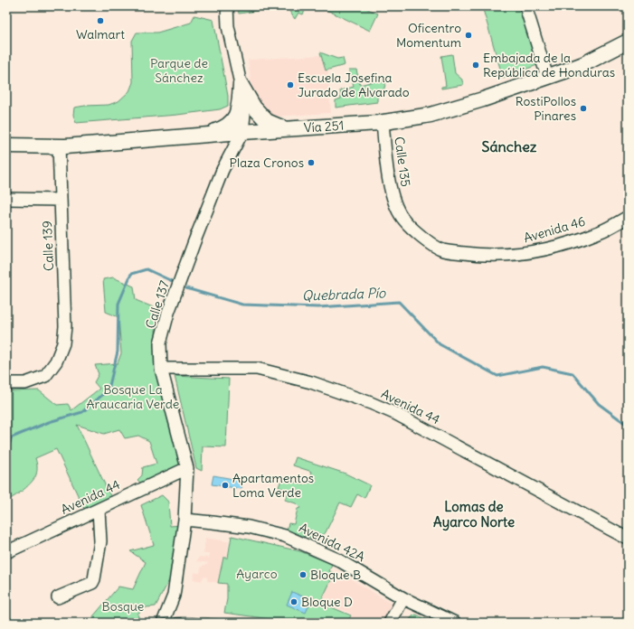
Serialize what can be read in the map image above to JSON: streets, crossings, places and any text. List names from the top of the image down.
{
  "streets": {
    "main road": ["Vía 251"],
    "street": [
      "Calle 135",
      "Avenida 46",
      "Calle 139",
      "Calle 137",
      "Avenida 44",
      "Avenida 42A"
    ]
  },
  "crossings": [
    ["Vía 251", "Calle 135"],
    ["Vía 251", "Calle 139"],
    ["Vía 251", "Calle 137"],
    ["Calle 135", "Avenida 46"],
    ["Calle 137", "Avenida 44"],
    ["Calle 137", "Avenida 42A"]
  ],
  "districts": ["Sánchez", "Lomas de Ayarco Norte"],
  "water": ["Quebrada Pío"],
  "parks": [
    "Parque de Sánchez",
    "Bosque La Araucaria Verde",
    "Ayarco",
    "Bosque"
  ],
  "places": [
    "Walmart",
    "Oficentro Momentum",
    "Embajada de la República de Honduras",
    "Escuela Josefina Jurado de Alvarado",
    "RostiPollos Pinares",
    "Plaza Cronos",
    "Apartamentos Loma Verde",
    "Bloque B",
    "Bloque D"
  ]
}
